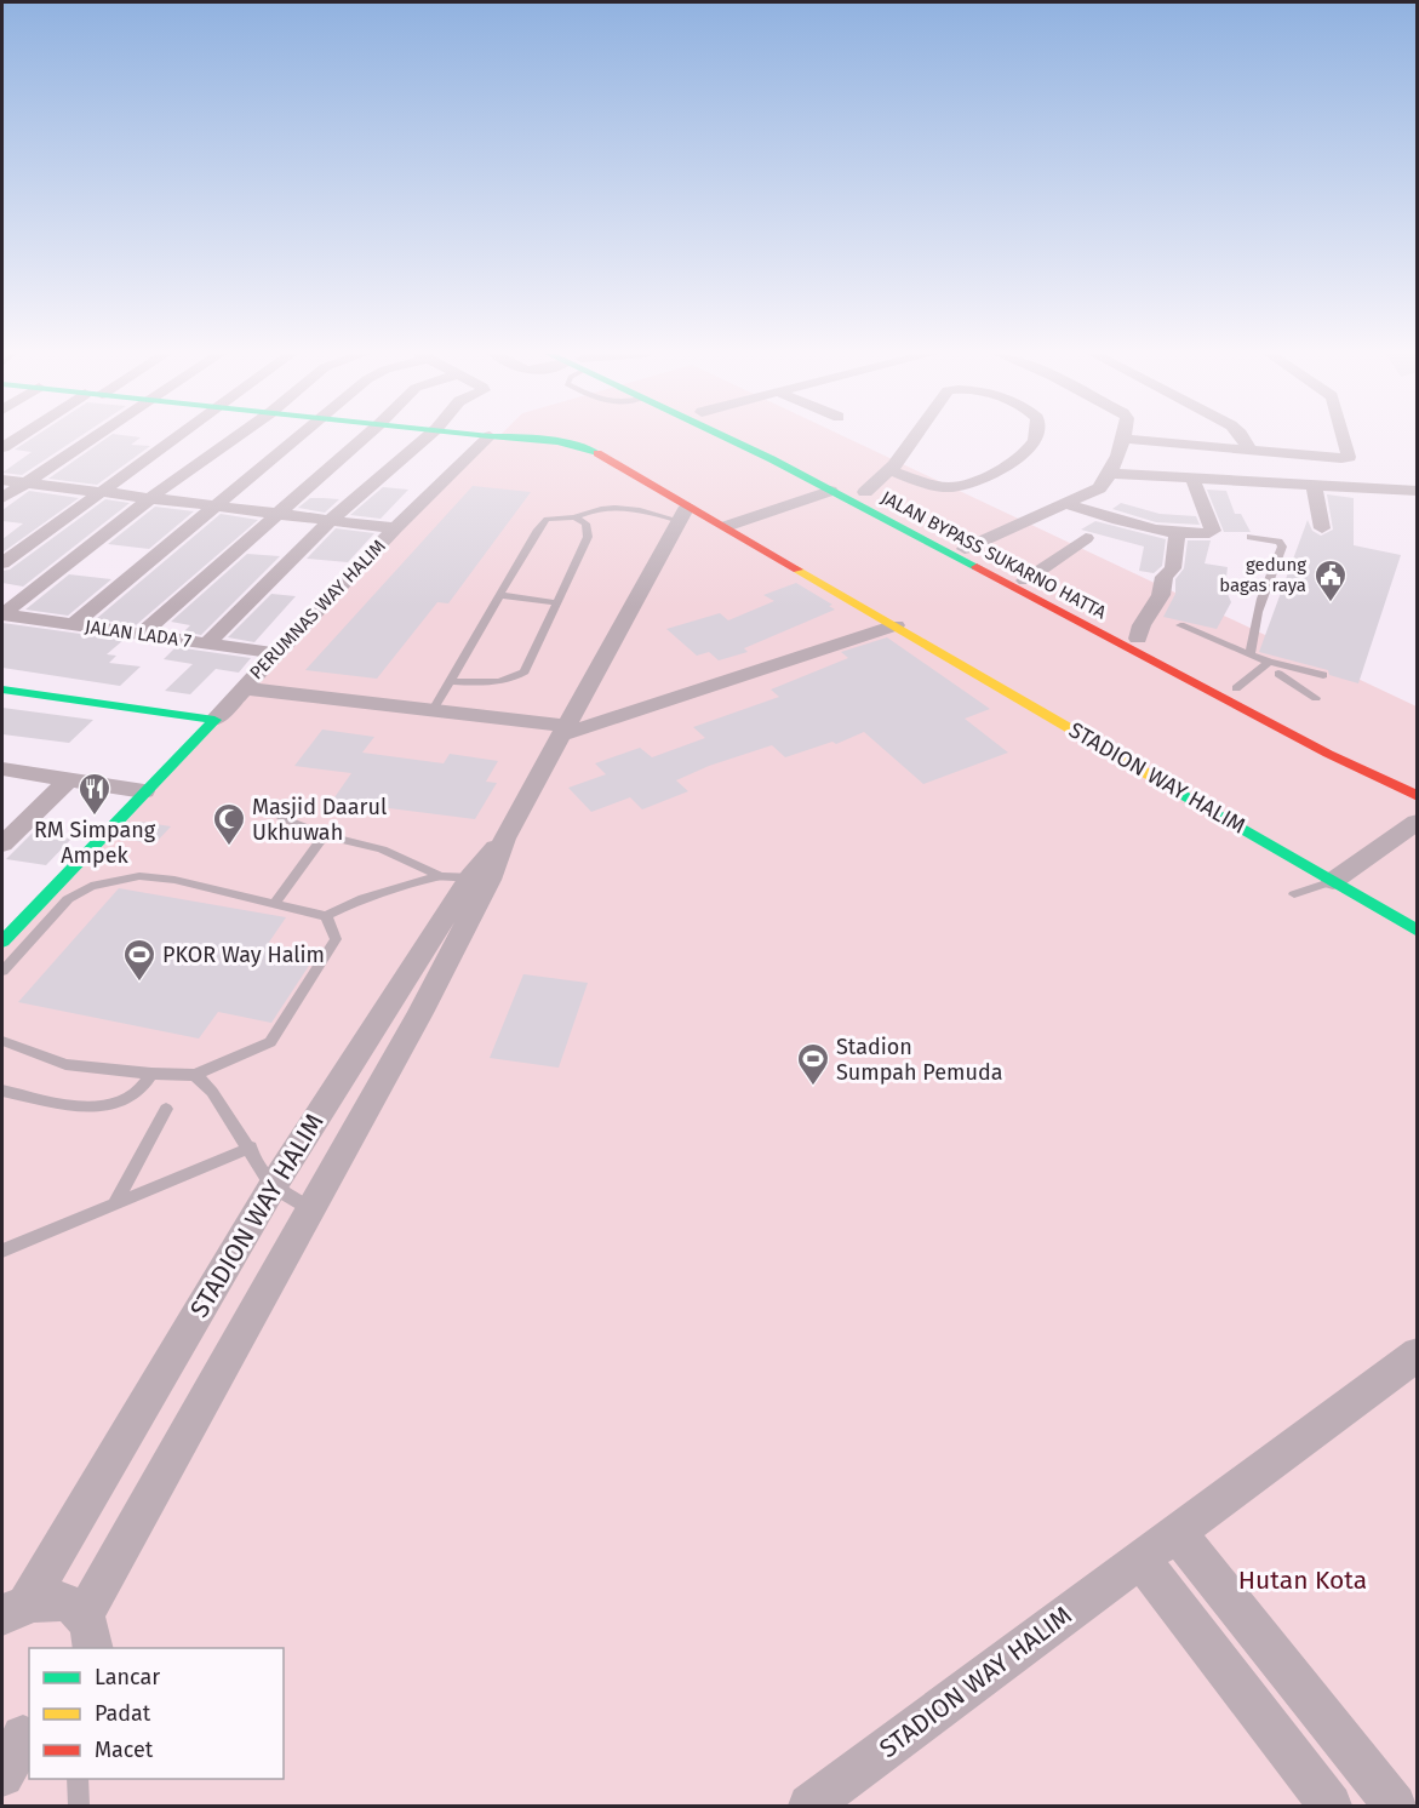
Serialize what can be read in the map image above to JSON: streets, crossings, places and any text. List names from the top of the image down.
{
  "streets": {
    "main road": ["JALAN BYPASS SUKARNO HATTA", "PERUMNAS WAY HALIM", "STADION WAY HALIM"],
    "street": ["JALAN LADA 7"]
  },
  "crossings": [
    ["PERUMNAS WAY HALIM", "JALAN LADA 7"]
  ],
  "parks": ["Hutan Kota"],
  "places": {
    "public building": ["gedung bagas raya"],
    "restaurant": ["RM Simpang Ampek"],
    "mosque": ["Masjid Daarul Ukhuwah"],
    "sports": ["PKOR Way Halim", "Stadion Sumpah Pemuda"]
  },
  "legend": ["Lancar", "Padat", "Macet"]
}
